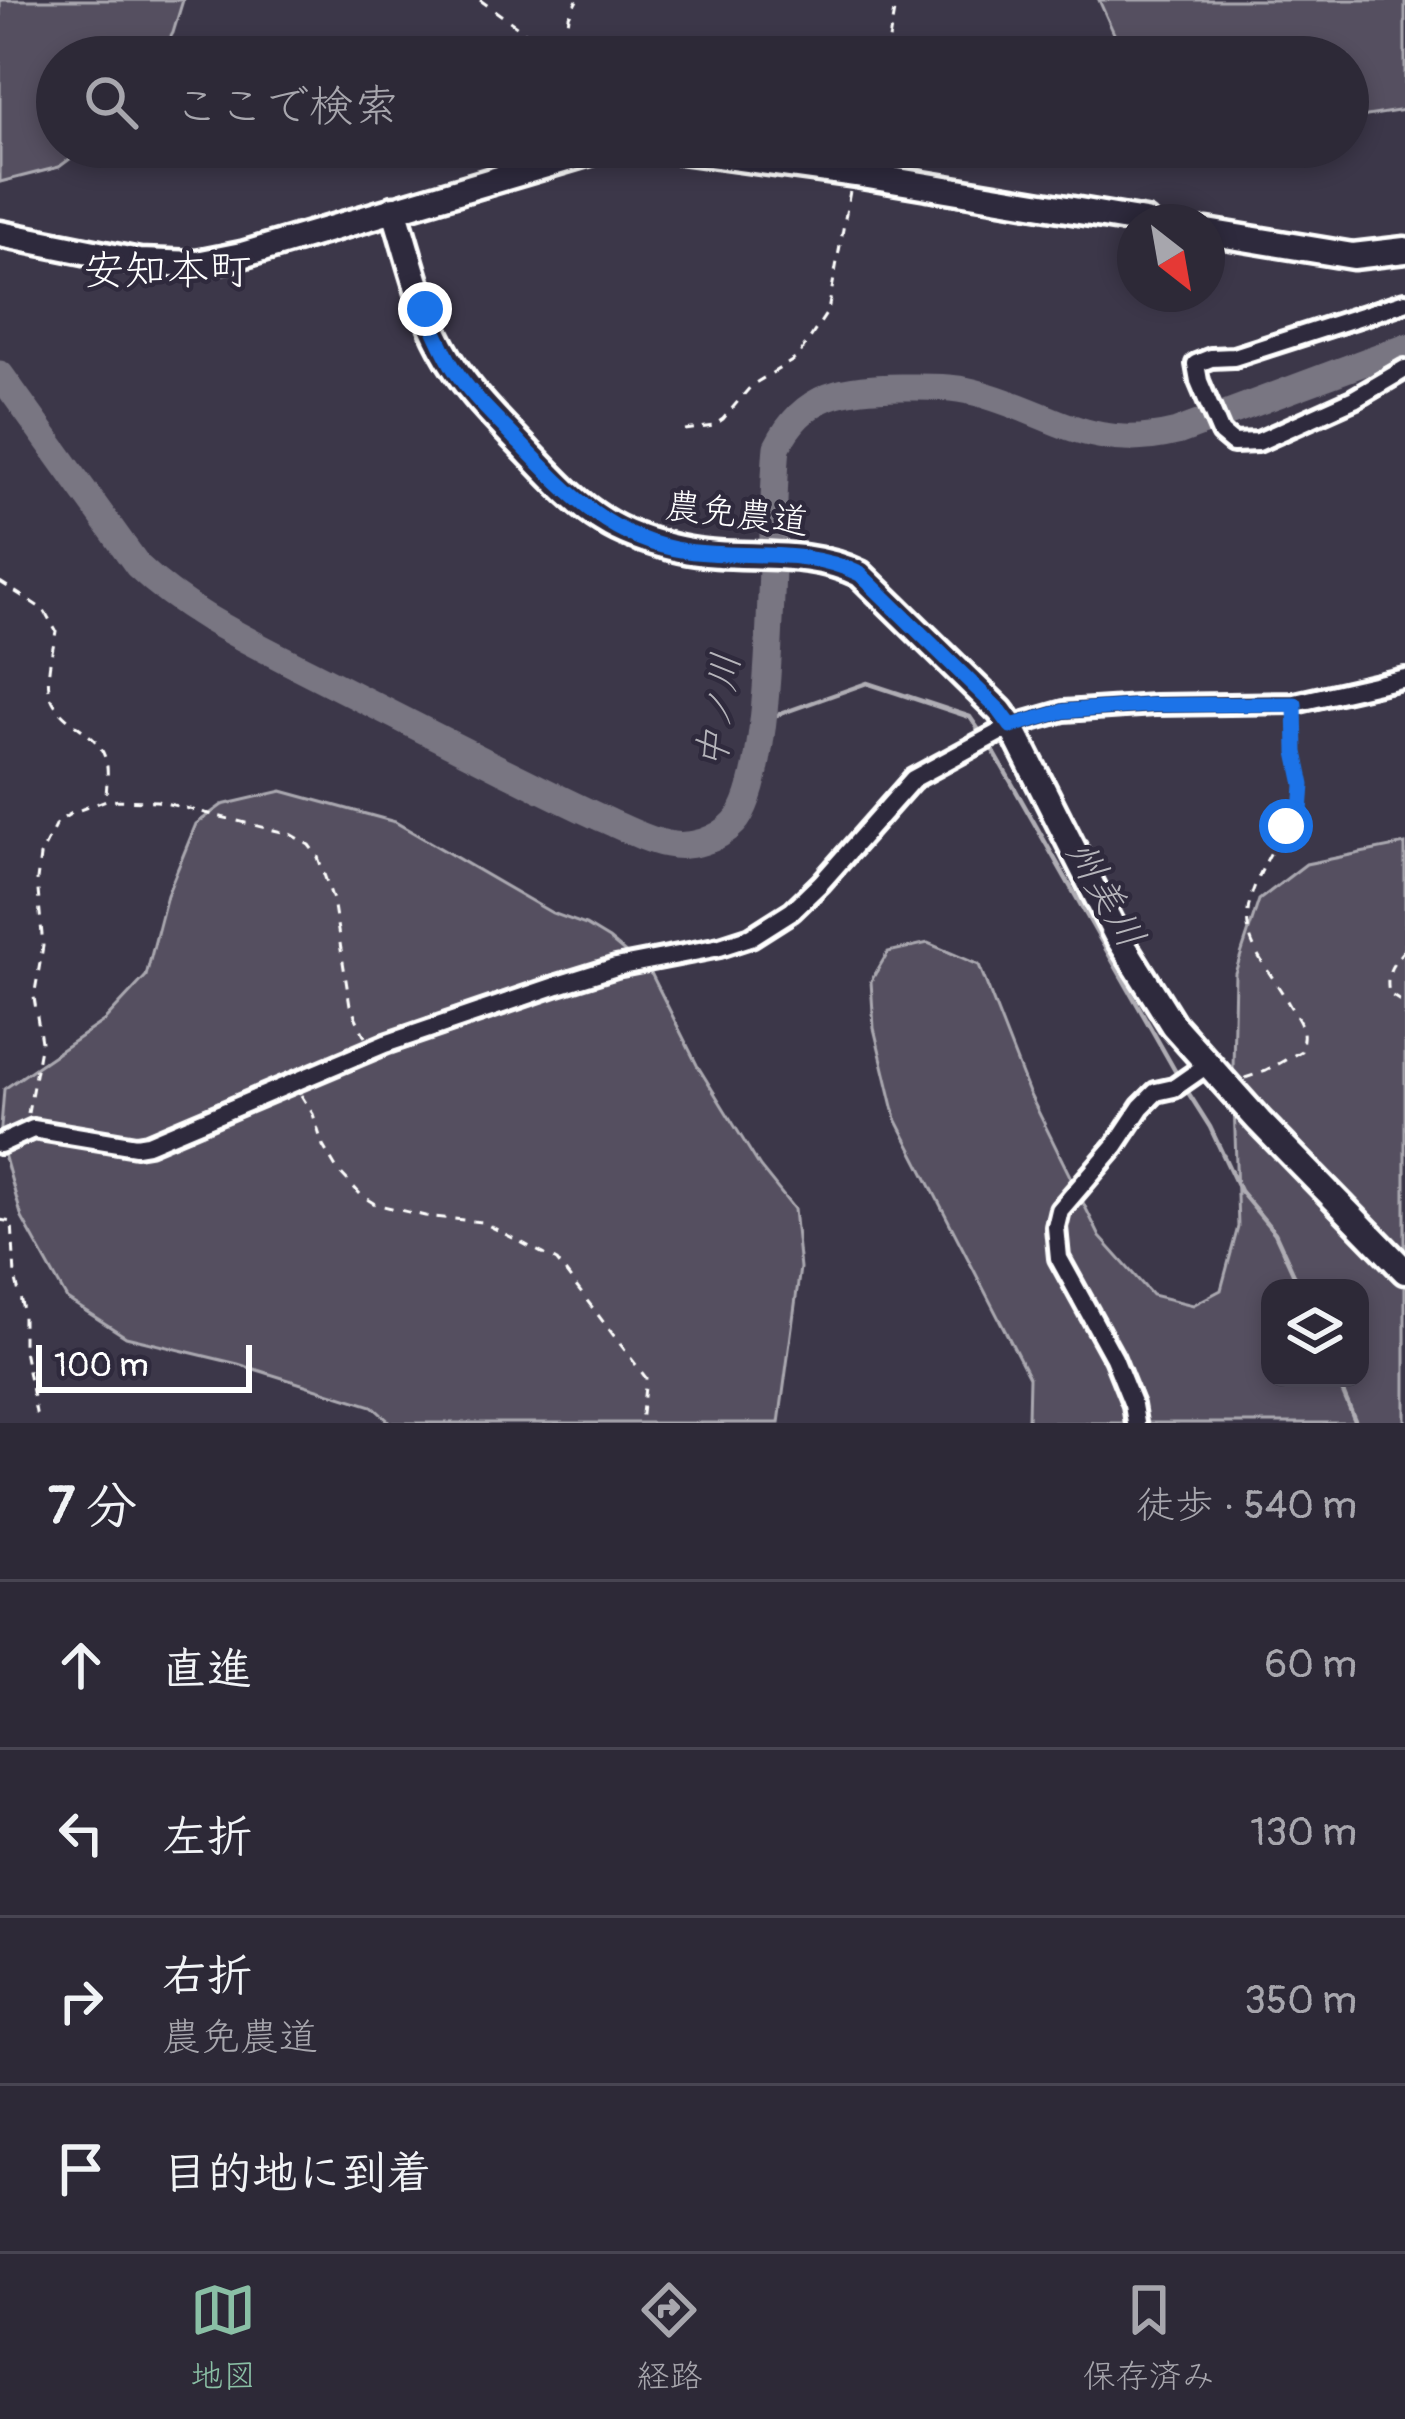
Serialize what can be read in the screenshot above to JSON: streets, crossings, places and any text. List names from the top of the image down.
{
  "streets": {
    "street": ["農免農道"]
  },
  "districts": ["安知本町"],
  "water": ["中ノ川", "州美川"],
  "scale_bar": "100 m",
  "north": "bottom right",
  "page": {
    "search": "ここで検索",
    "scale": "100 m",
    "heading": ["7 分", "徒歩 · 540 m"],
    "list": [
      ["直進", "60 m"],
      ["左折", "130 m"],
      ["右折", "農免農道", "350 m"],
      "目的地に到着"
    ],
    "nav": ["地図", "経路", "保存済み"]
  }
}
